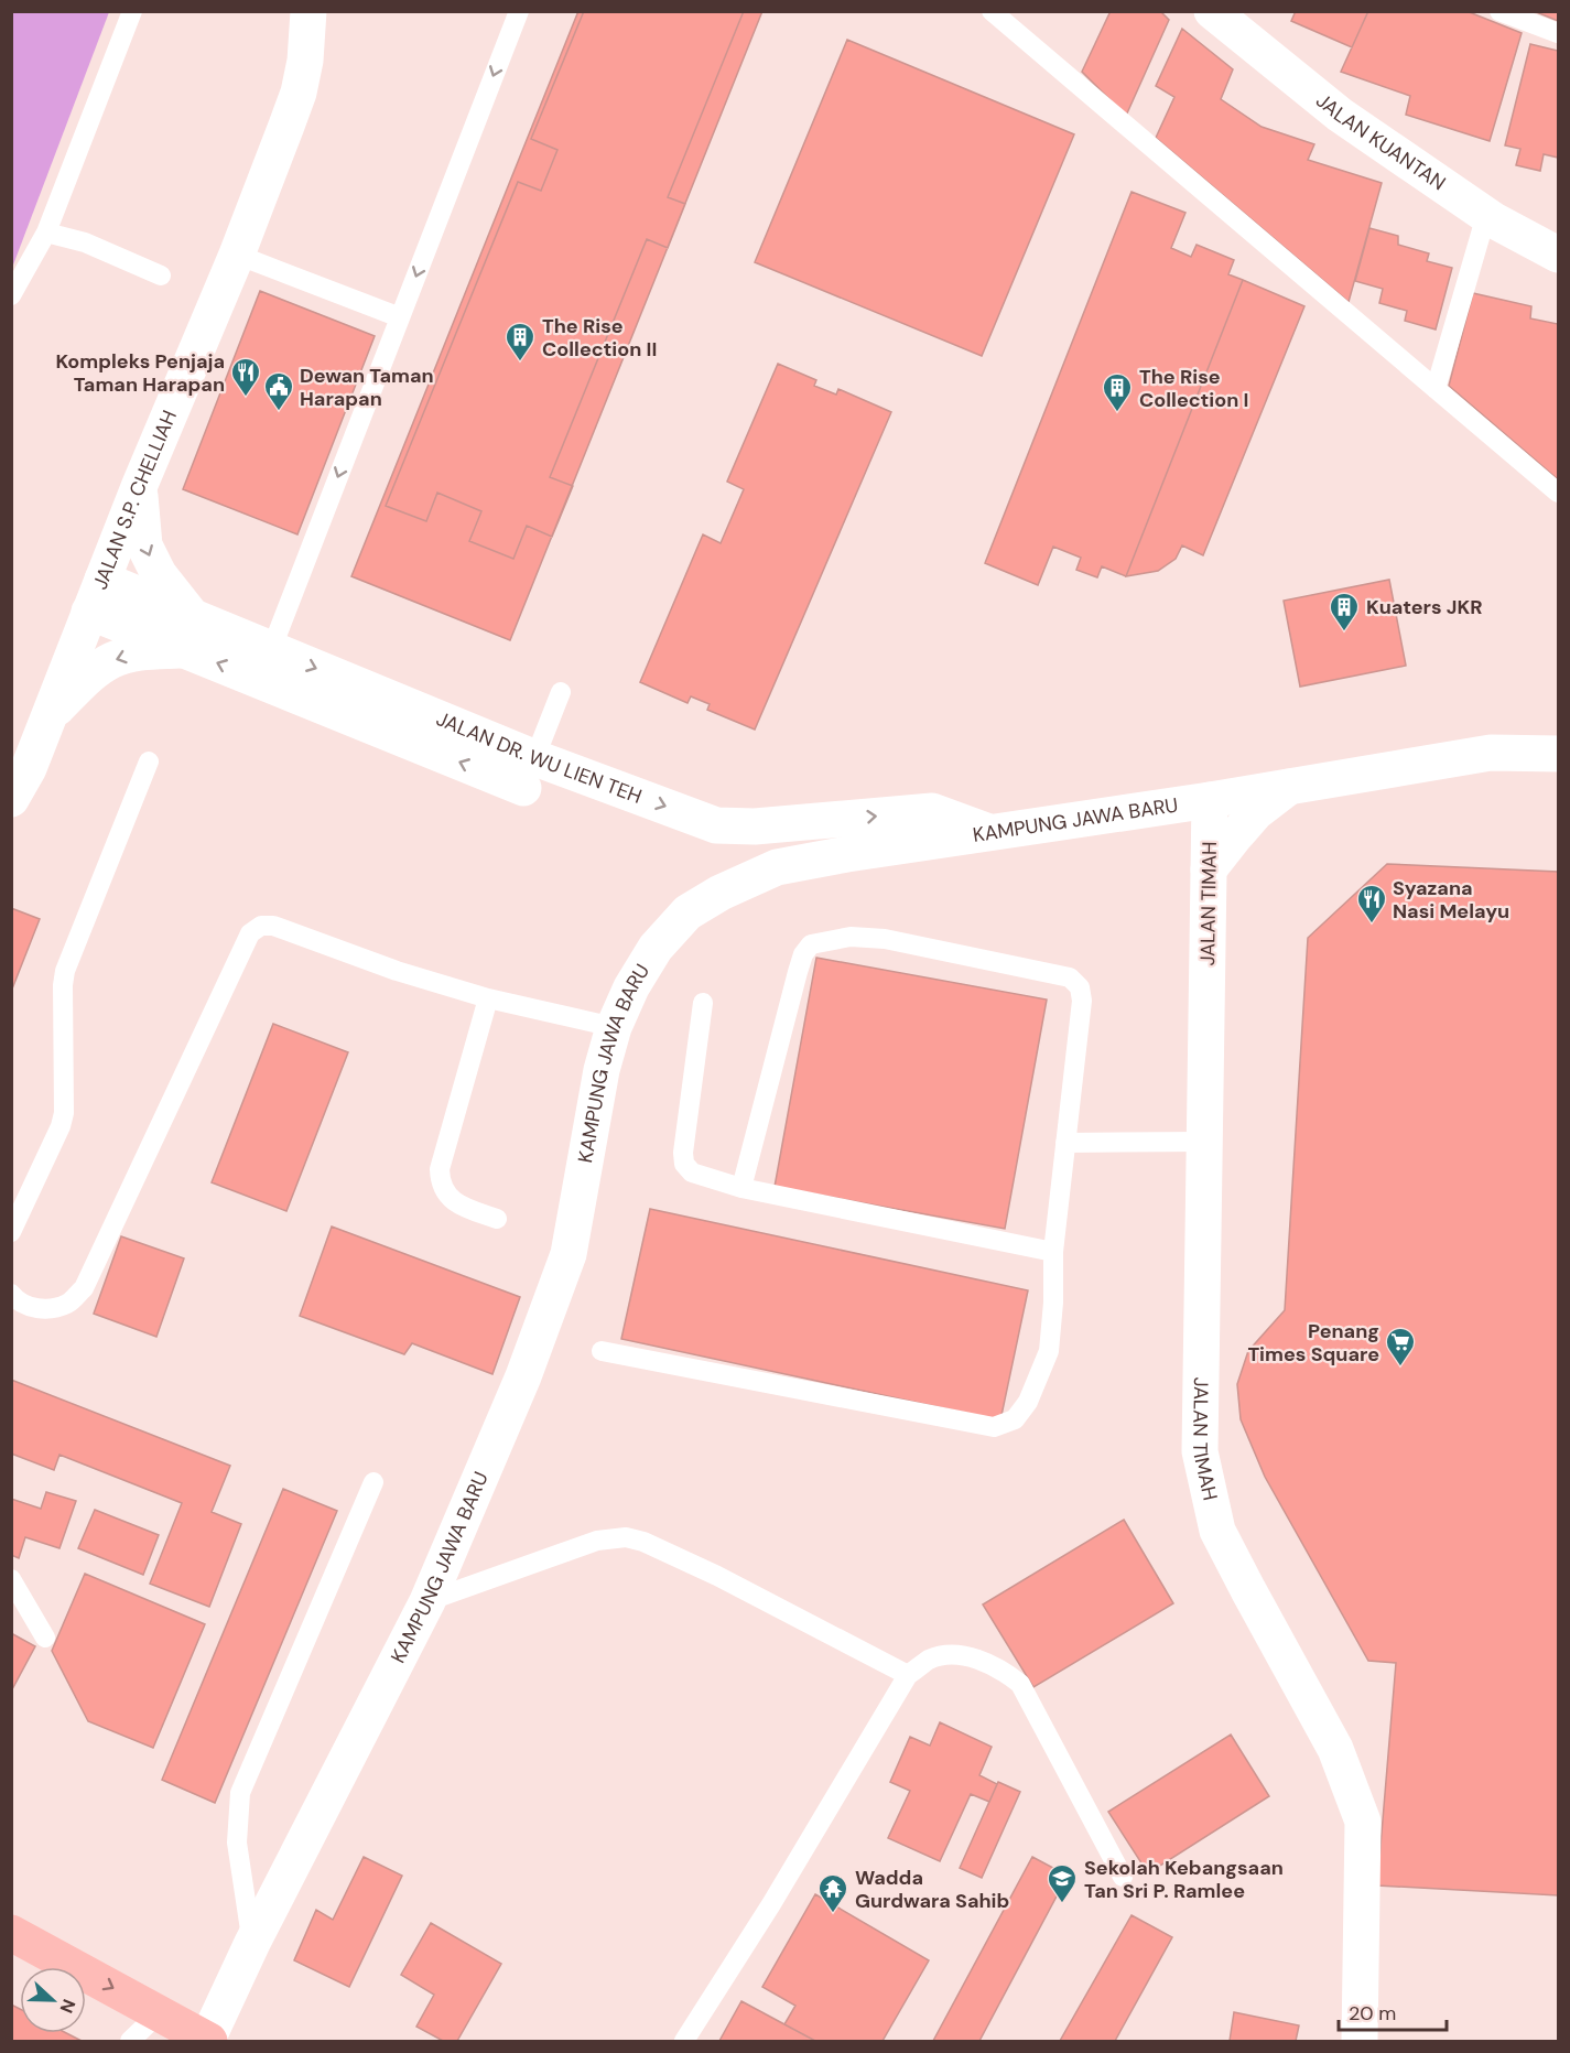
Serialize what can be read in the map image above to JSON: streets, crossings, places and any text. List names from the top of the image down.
{
  "streets": {
    "street": [
      "JALAN KUANTAN",
      "JALAN S.P. CHELLIAH",
      "JALAN DR. WU LIEN TEH",
      "KAMPUNG JAWA BARU",
      "JALAN TIMAH"
    ]
  },
  "crossings": [
    ["JALAN S.P. CHELLIAH", "JALAN DR. WU LIEN TEH"],
    ["JALAN DR. WU LIEN TEH", "KAMPUNG JAWA BARU"],
    ["KAMPUNG JAWA BARU", "JALAN TIMAH"]
  ],
  "places": {
    "building": ["The Rise Collection II", "The Rise Collection I", "Kuaters JKR"],
    "restaurant": ["Kompleks Penjaja Taman Harapan", "Syazana Nasi Melayu"],
    "public building": ["Dewan Taman Harapan"],
    "supermarket": ["Penang Times Square"],
    "school or university": ["Sekolah Kebangsaan Tan Sri P. Ramlee"],
    "temple": ["Wadda Gurdwara Sahib"]
  },
  "scale_bar": "20 m",
  "north": "right"
}
